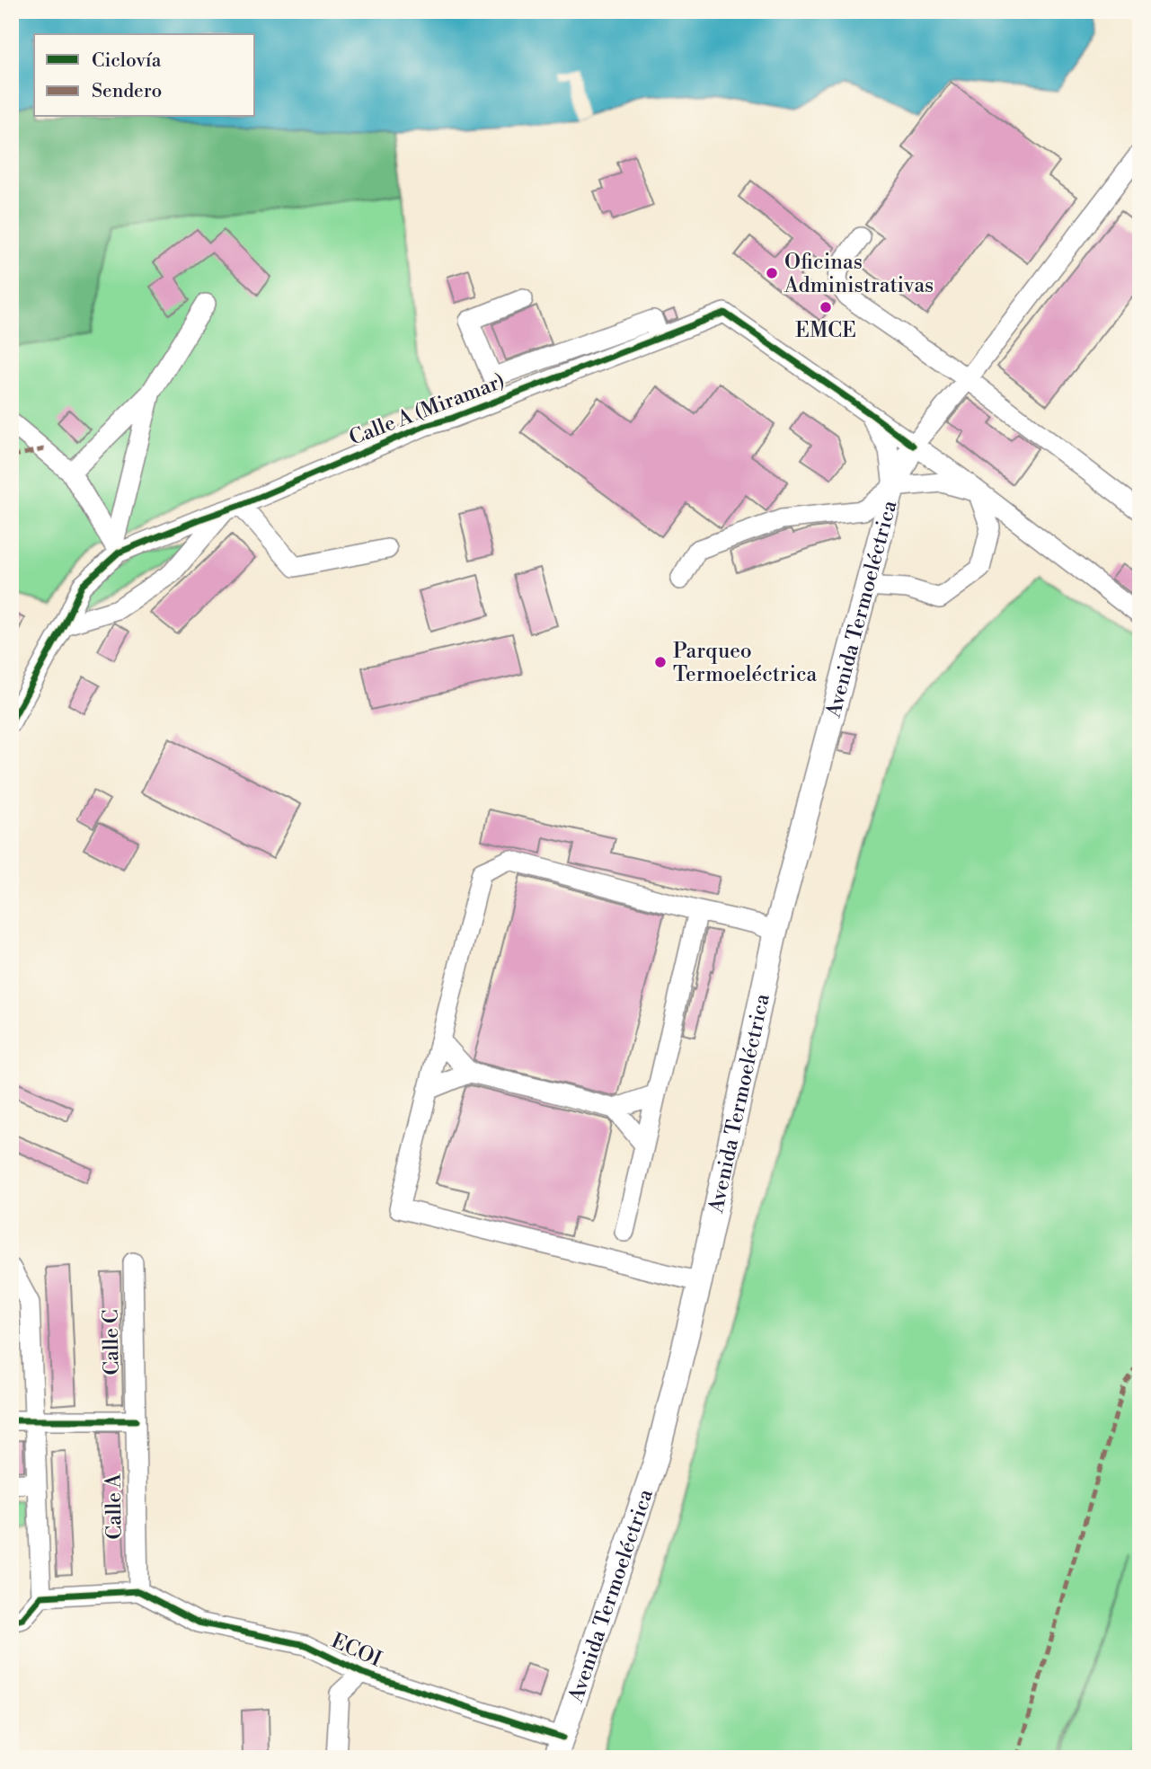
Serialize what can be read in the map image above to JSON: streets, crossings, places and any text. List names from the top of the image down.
{
  "streets": {
    "main road": ["Avenida Termoeléctrica"],
    "street": [
      "Calle A (Miramar)",
      "Calle C",
      "Calle A",
      "ECOI"
    ]
  },
  "crossings": [
    ["Calle A (Miramar)", "Avenida Termoeléctrica"],
    ["Avenida Termoeléctrica", "ECOI"],
    ["Calle C", "Calle A"],
    ["Calle A", "ECOI"]
  ],
  "places": ["Oficinas Administrativas", "EMCE", "Parqueo Termoeléctrica"],
  "legend": ["Ciclovía", "Sendero"]
}
